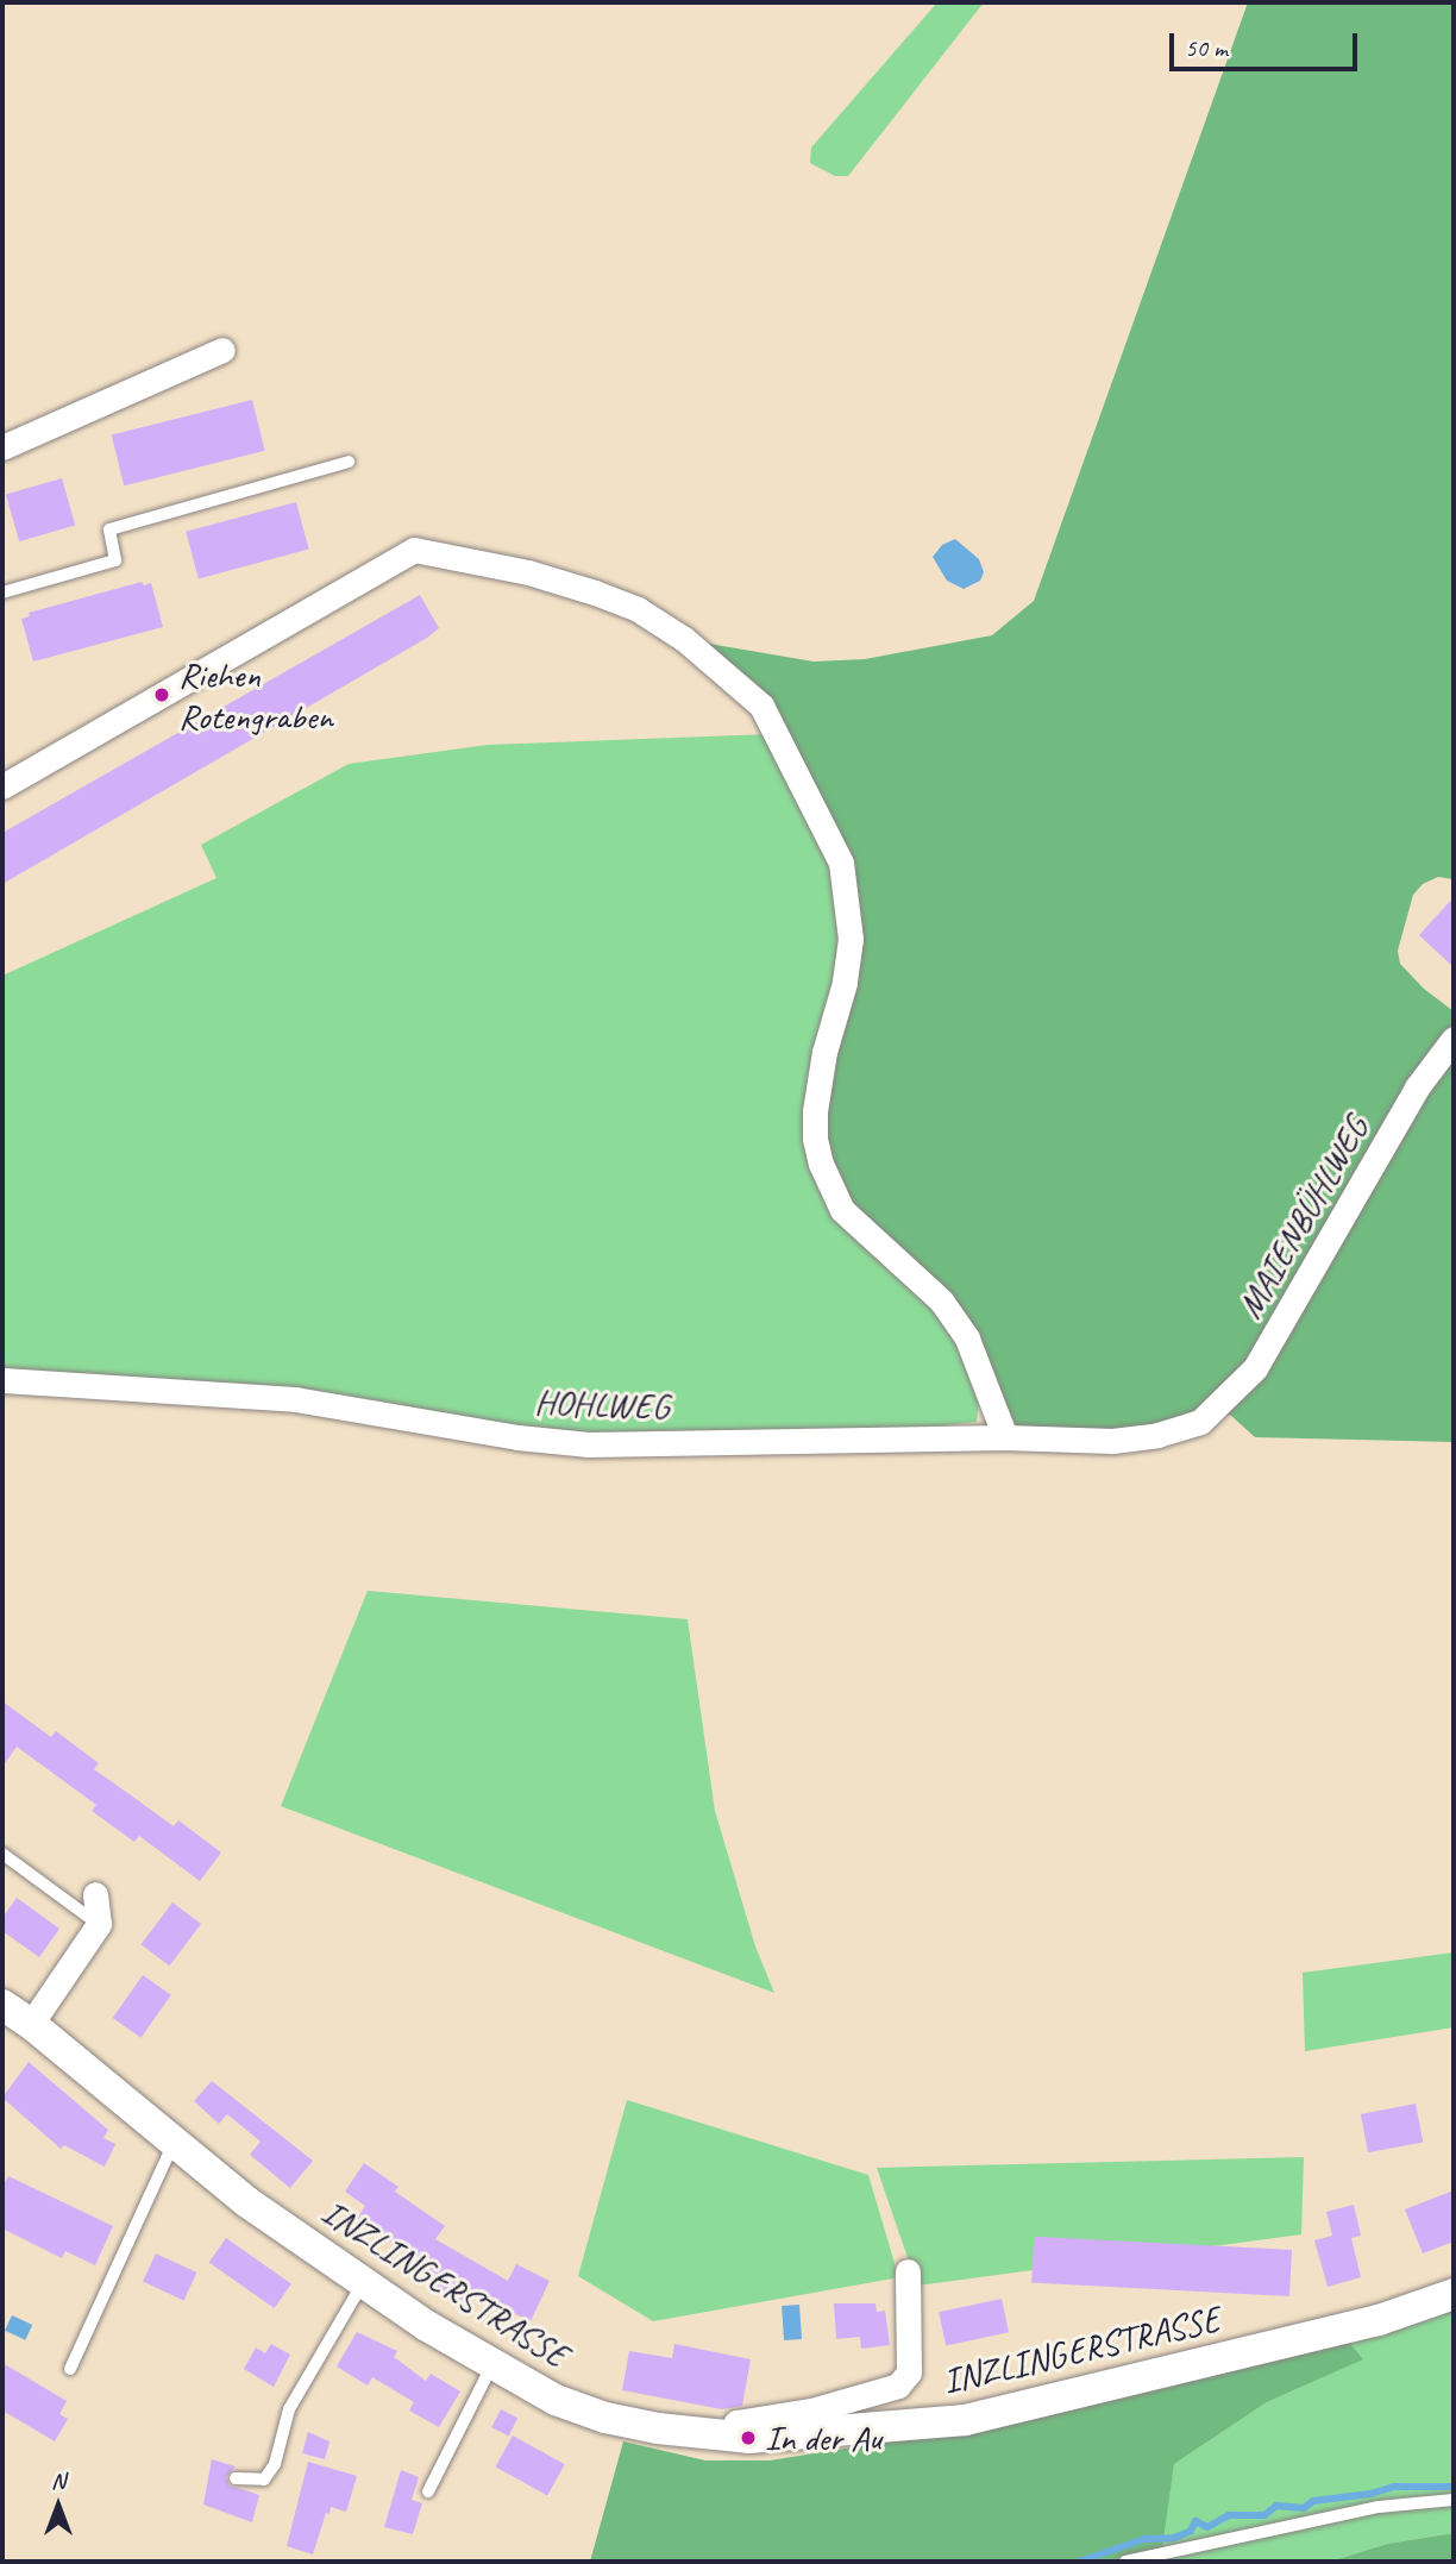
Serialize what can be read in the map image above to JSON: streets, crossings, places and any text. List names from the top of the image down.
{
  "streets": {
    "street": ["MAIENBÜHLWEG", "HOHLWEG", "INZLINGERSTRASSE"]
  },
  "crossings": [
    ["MAIENBÜHLWEG", "HOHLWEG"]
  ],
  "places": ["Riehen Rotengraben", "In der Au"],
  "scale_bar": "50 m",
  "north": "top"
}
